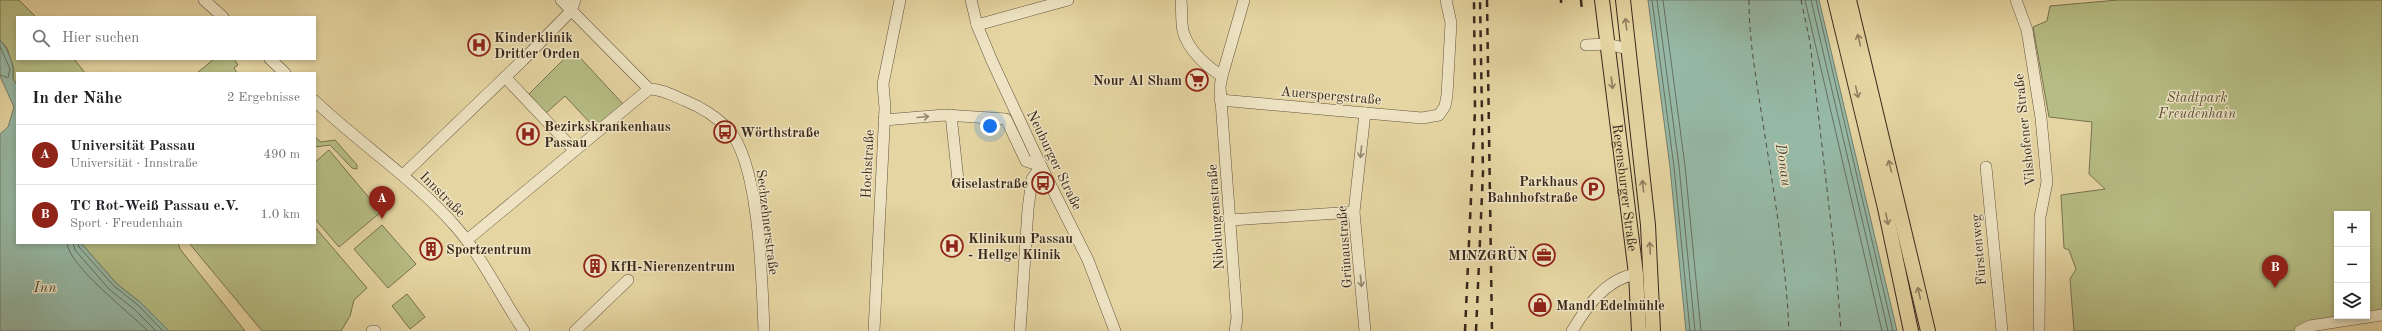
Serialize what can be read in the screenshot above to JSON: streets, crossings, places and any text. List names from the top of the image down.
{
  "streets": {
    "main road": ["Regensburger Straße"],
    "street": [
      "Auerspergstraße",
      "Vilshofener Straße",
      "Neuburger Straße",
      "Hochstraße",
      "Innstraße",
      "Nibelungenstraße",
      "Sechzehnerstraße",
      "Grünaustraße",
      "Fürstenweg"
    ]
  },
  "crossings": [
    ["Auerspergstraße", "Nibelungenstraße"],
    ["Auerspergstraße", "Grünaustraße"]
  ],
  "one_way": ["Grünaustraße"],
  "water": ["Donau", "Inn"],
  "parks": ["Stadtpark Freudenhain"],
  "places": {
    "hospital": ["Kinderklinik Dritter Orden", "Bezirkskrankenhaus Passau", "Klinikum Passau - Hellge Klinik"],
    "supermarket": ["Nour Al Sham"],
    "bus stop": ["Wörthstraße", "Giselastraße"],
    "parking": ["Parkhaus Bahnhofstraße"],
    "building": ["Sportzentrum", "KfH-Nierenzentrum"],
    "office": ["MINZGRÜN"],
    "shop": ["Mandl Edelmühle"]
  },
  "page": {
    "search": "Hier suchen",
    "heading": ["In der Nähe", "2 Ergebnisse"],
    "list": [
      {
        "mark": "A",
        "name": "Universität Passau",
        "note": "Universität · Innstraße",
        "value": "490 m"
      },
      {
        "mark": "B",
        "name": "TC Rot-Weiß Passau e.V.",
        "note": "Sport · Freudenhain",
        "value": "1.0 km"
      }
    ],
    "pins": ["A", "B"],
    "map_buttons": ["+", "−"]
  }
}
